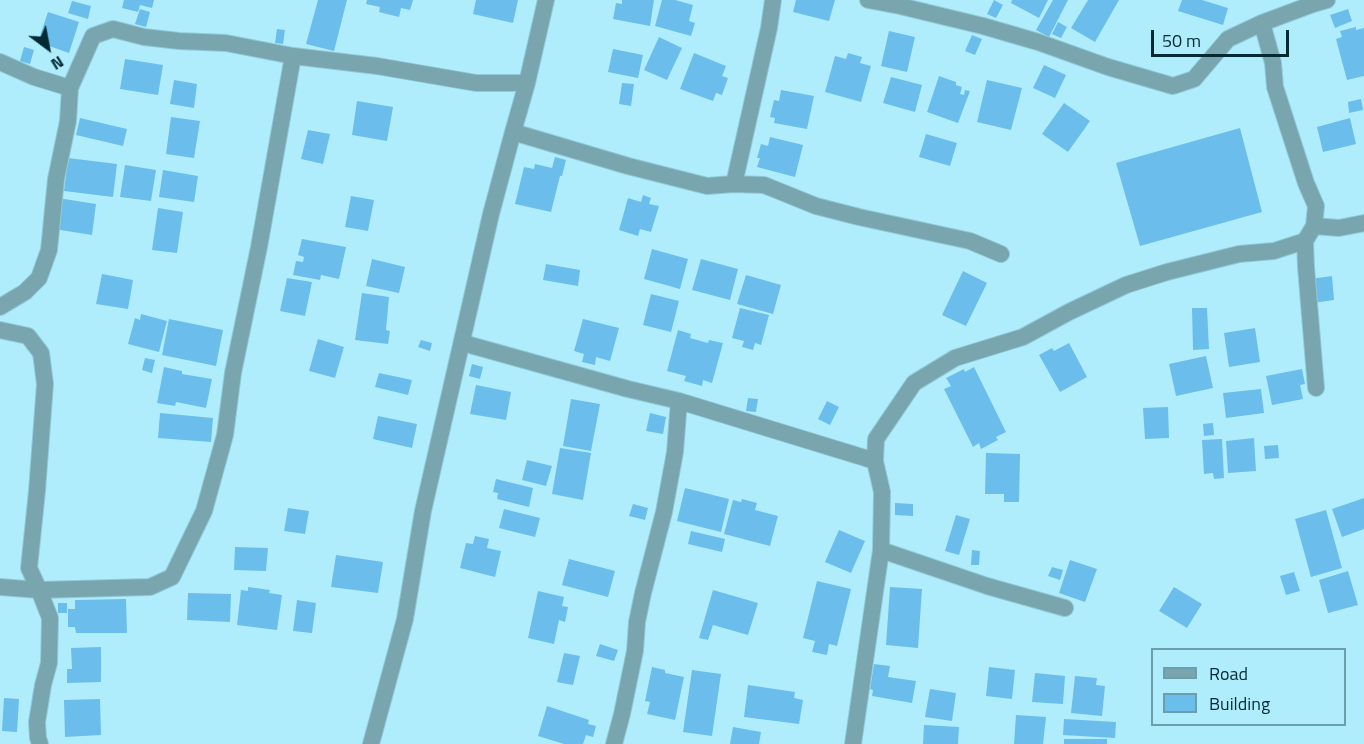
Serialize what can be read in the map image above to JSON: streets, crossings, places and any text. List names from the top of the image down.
{
  "legend": ["Road", "Building"],
  "scale_bar": "50 m",
  "north": "bottom right"
}
